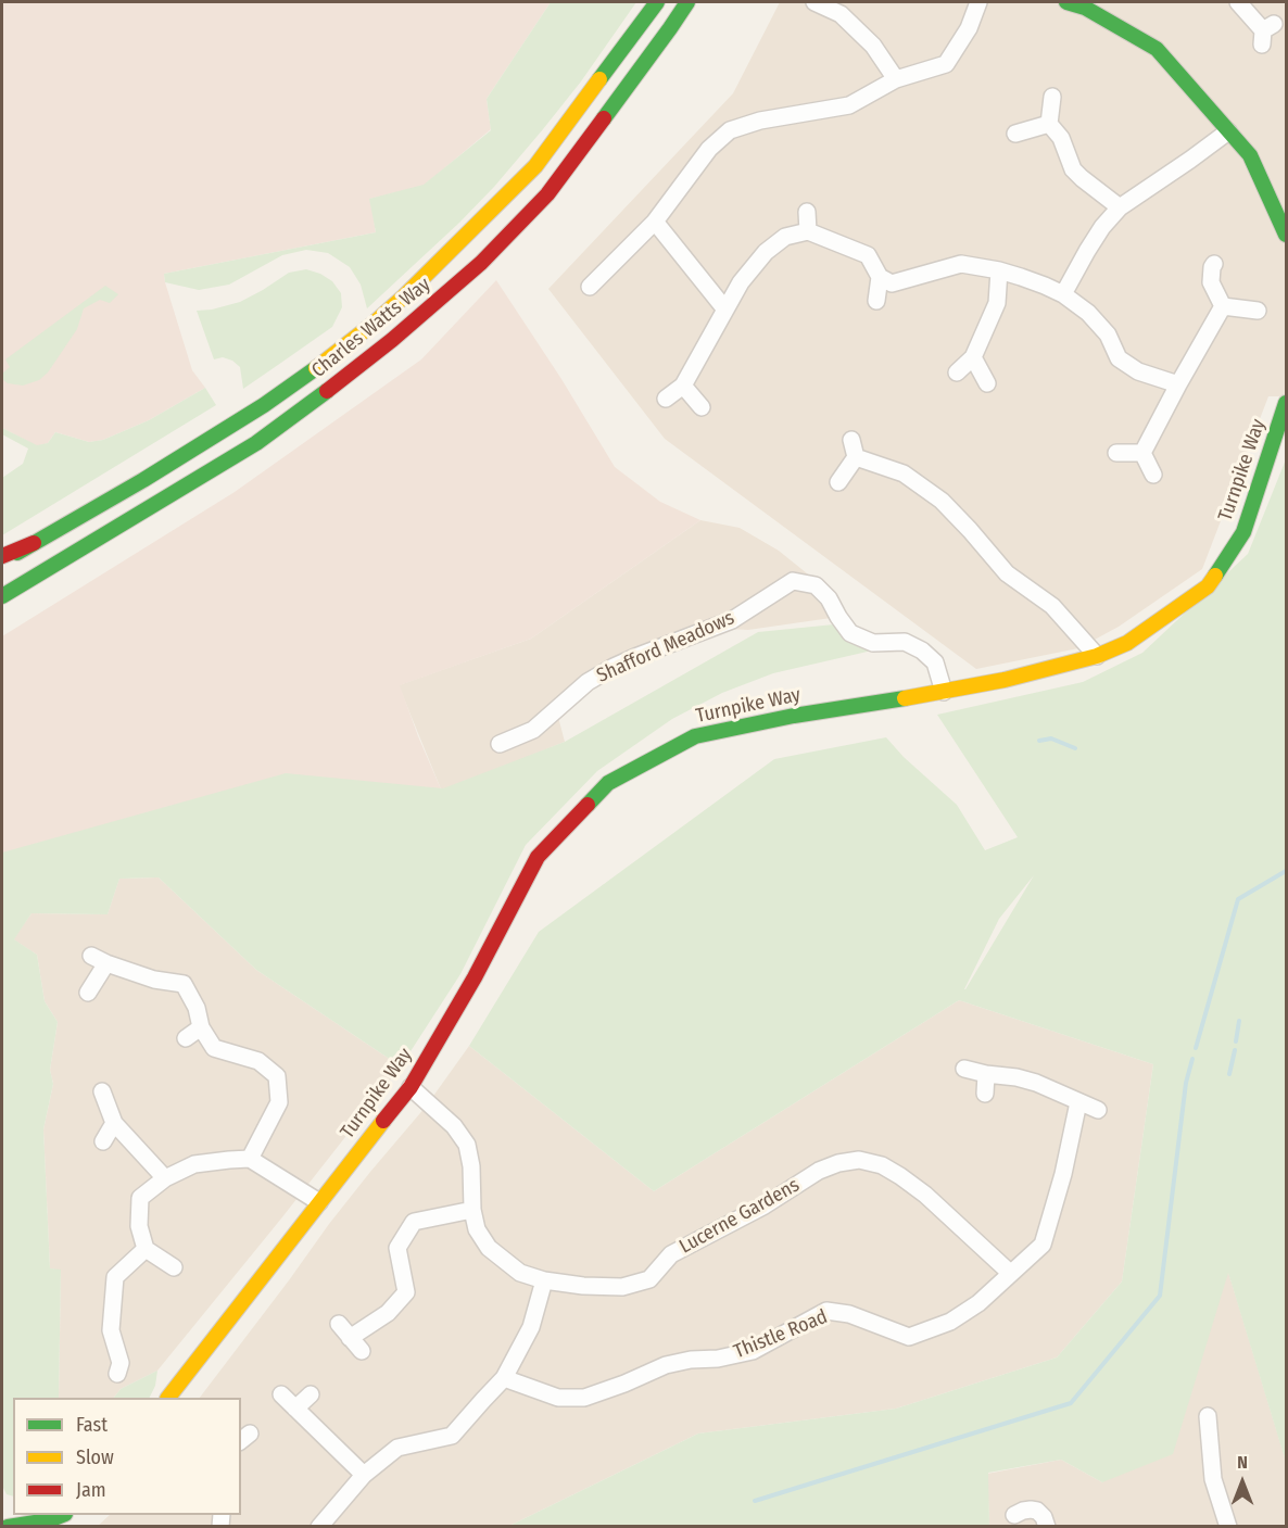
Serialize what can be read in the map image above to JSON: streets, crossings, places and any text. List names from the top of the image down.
{
  "streets": {
    "main road": ["Charles Watts Way", "Turnpike Way"],
    "street": ["Shafford Meadows", "Lucerne Gardens", "Thistle Road"]
  },
  "crossings": [
    ["Turnpike Way", "Shafford Meadows"],
    ["Turnpike Way", "Lucerne Gardens"],
    ["Lucerne Gardens", "Thistle Road"]
  ],
  "legend": ["Fast", "Slow", "Jam"],
  "north": "top"
}
